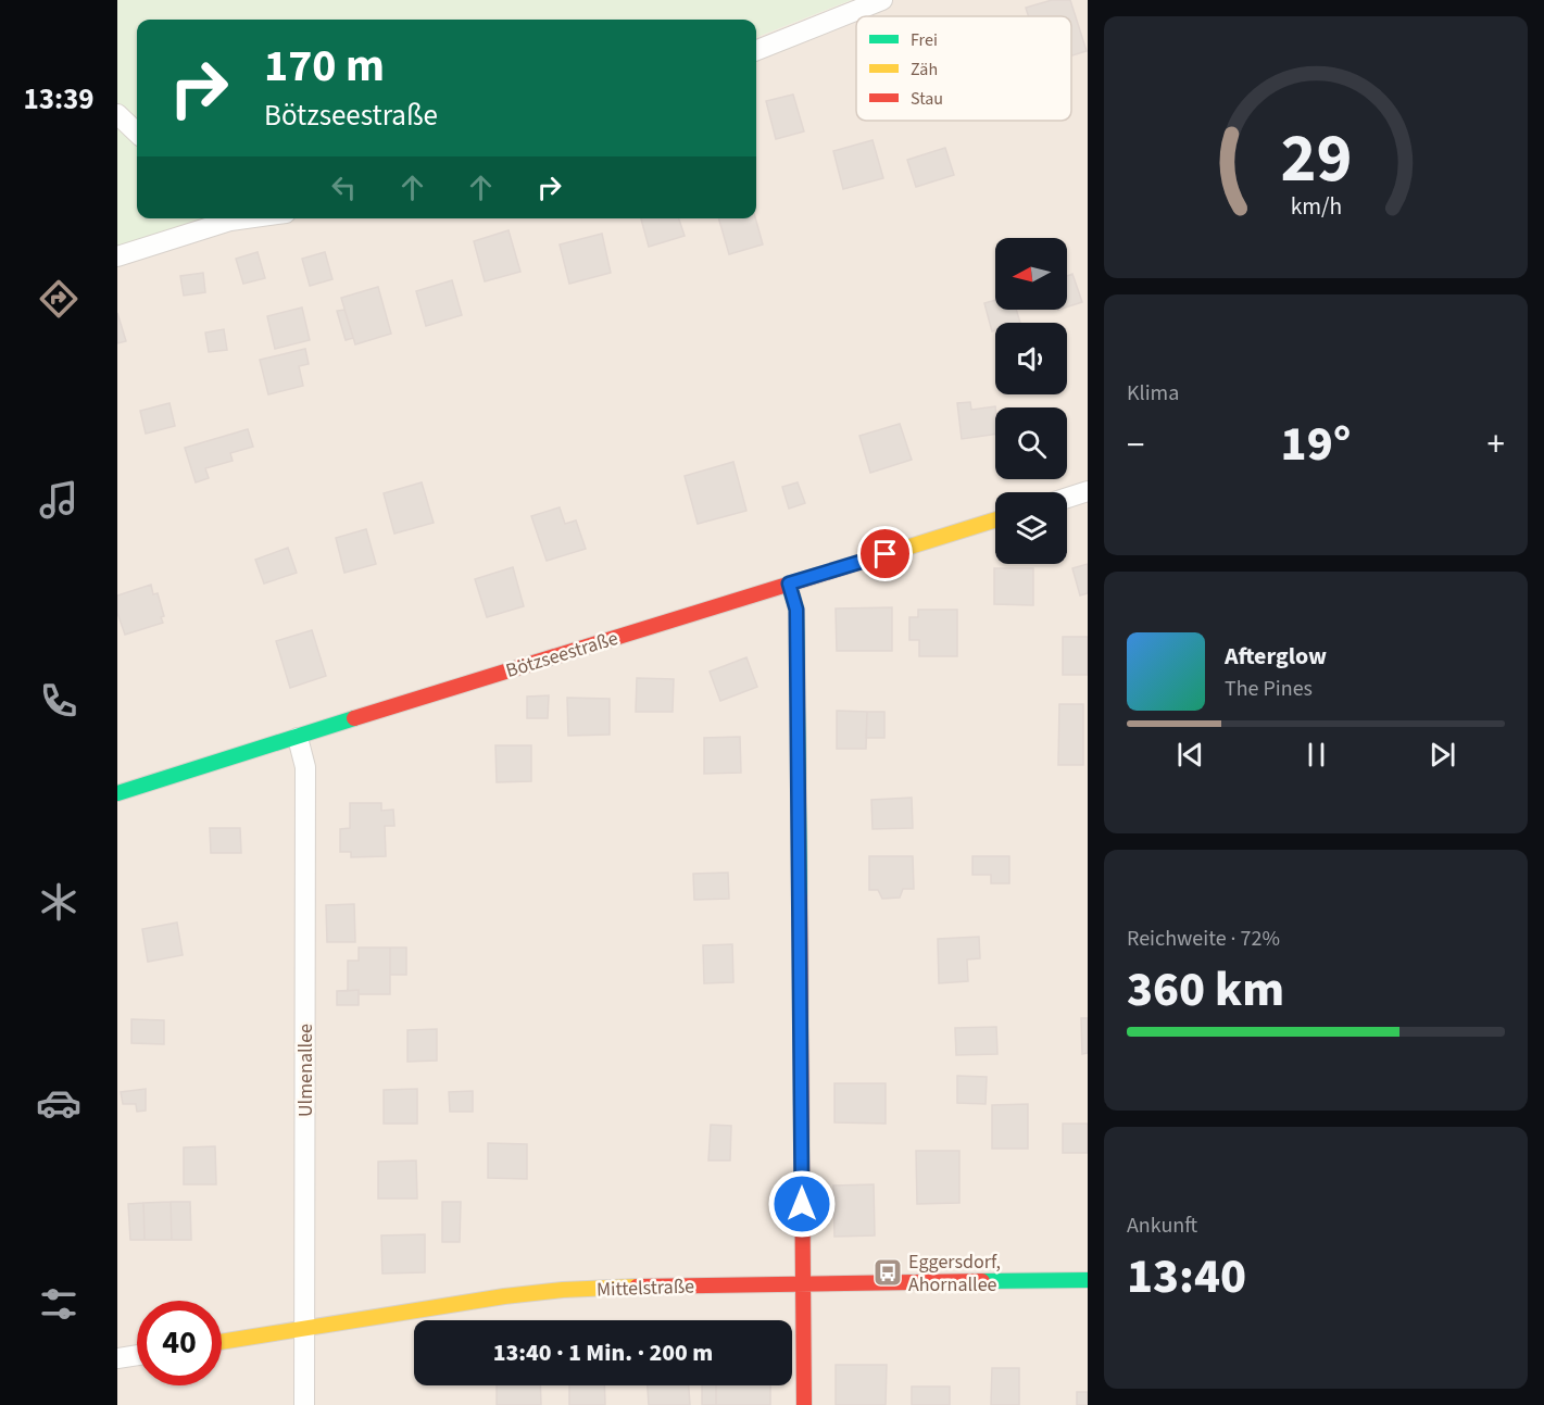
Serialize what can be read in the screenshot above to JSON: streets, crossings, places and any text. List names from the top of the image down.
{
  "streets": {
    "street": ["Bötzseestraße", "Ulmenallee", "Mittelstraße"]
  },
  "crossings": [
    ["Bötzseestraße", "Ulmenallee"],
    ["Ulmenallee", "Mittelstraße"]
  ],
  "places": {
    "bus stop": ["Eggersdorf, Ahornallee"]
  },
  "legend": ["Frei", "Zäh", "Stau"],
  "north": "left",
  "page": {
    "tabs": "13:39",
    "turn": ["170 m", "Bötzseestraße"],
    "tile": [
      "Klima",
      ["Reichweite · 72%", "360 km"],
      ["Ankunft", "13:40"]
    ],
    "heat": ["−", "19°", "+"],
    "song": ["Afterglow", "The Pines"],
    "limit": "40",
    "trip": "13:40 · 1 Min. · 200 m",
    "gauge": ["29", "km/h"]
  }
}
